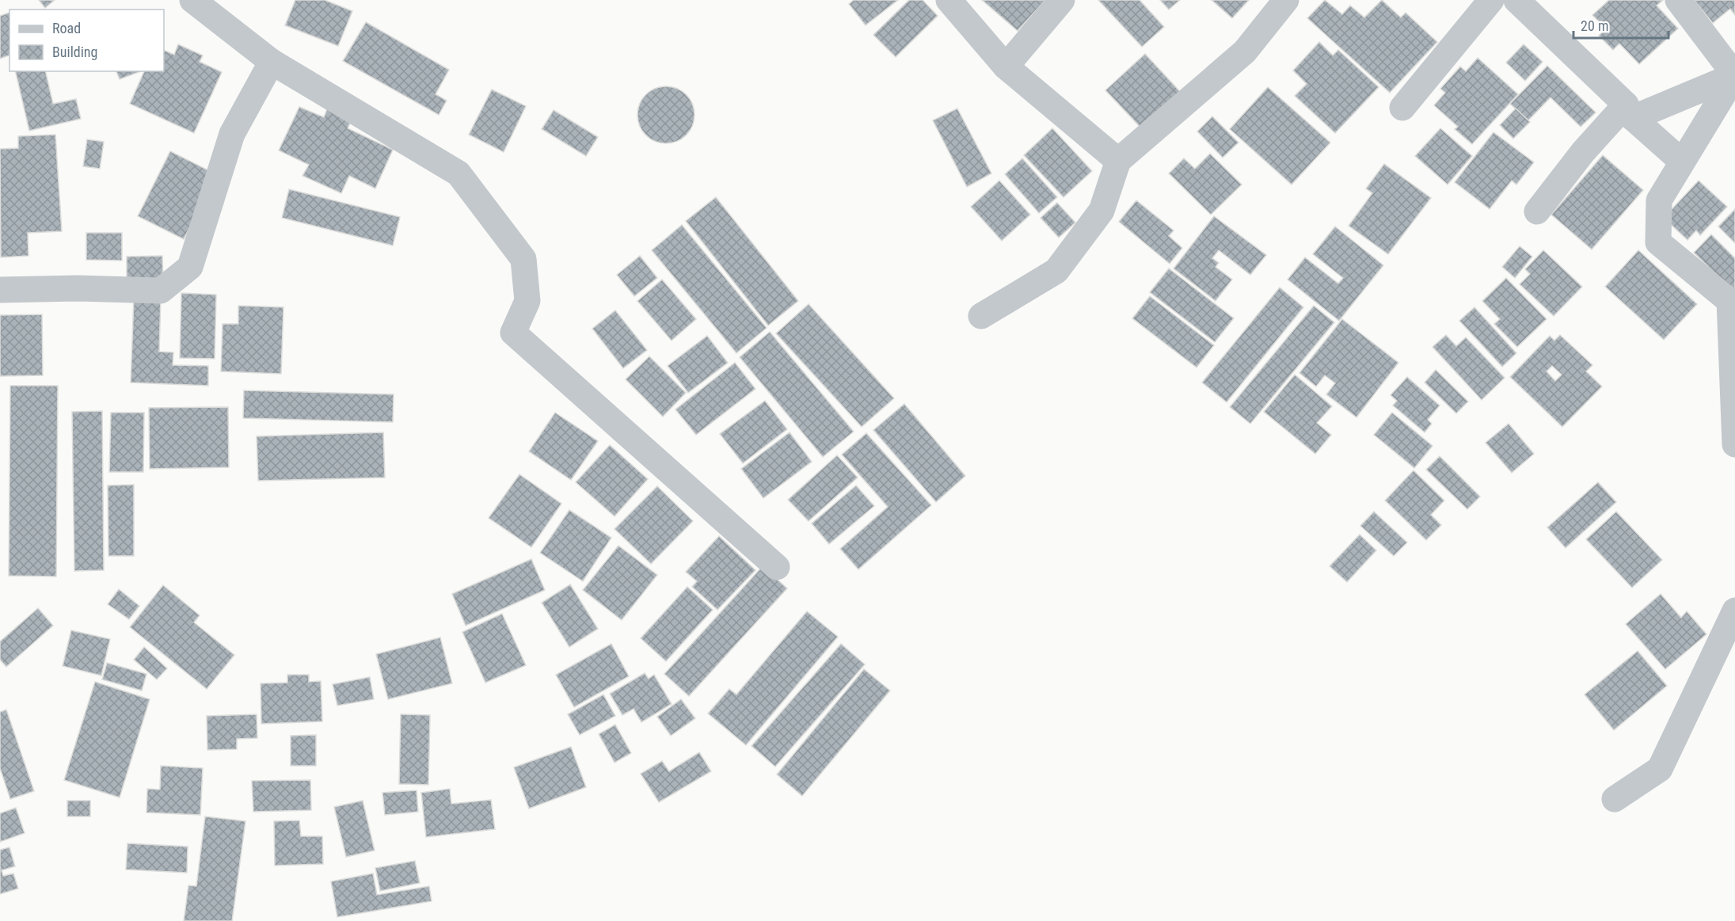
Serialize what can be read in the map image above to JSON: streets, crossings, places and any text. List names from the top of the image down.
{
  "legend": ["Road", "Building"],
  "scale_bar": "20 m"
}
